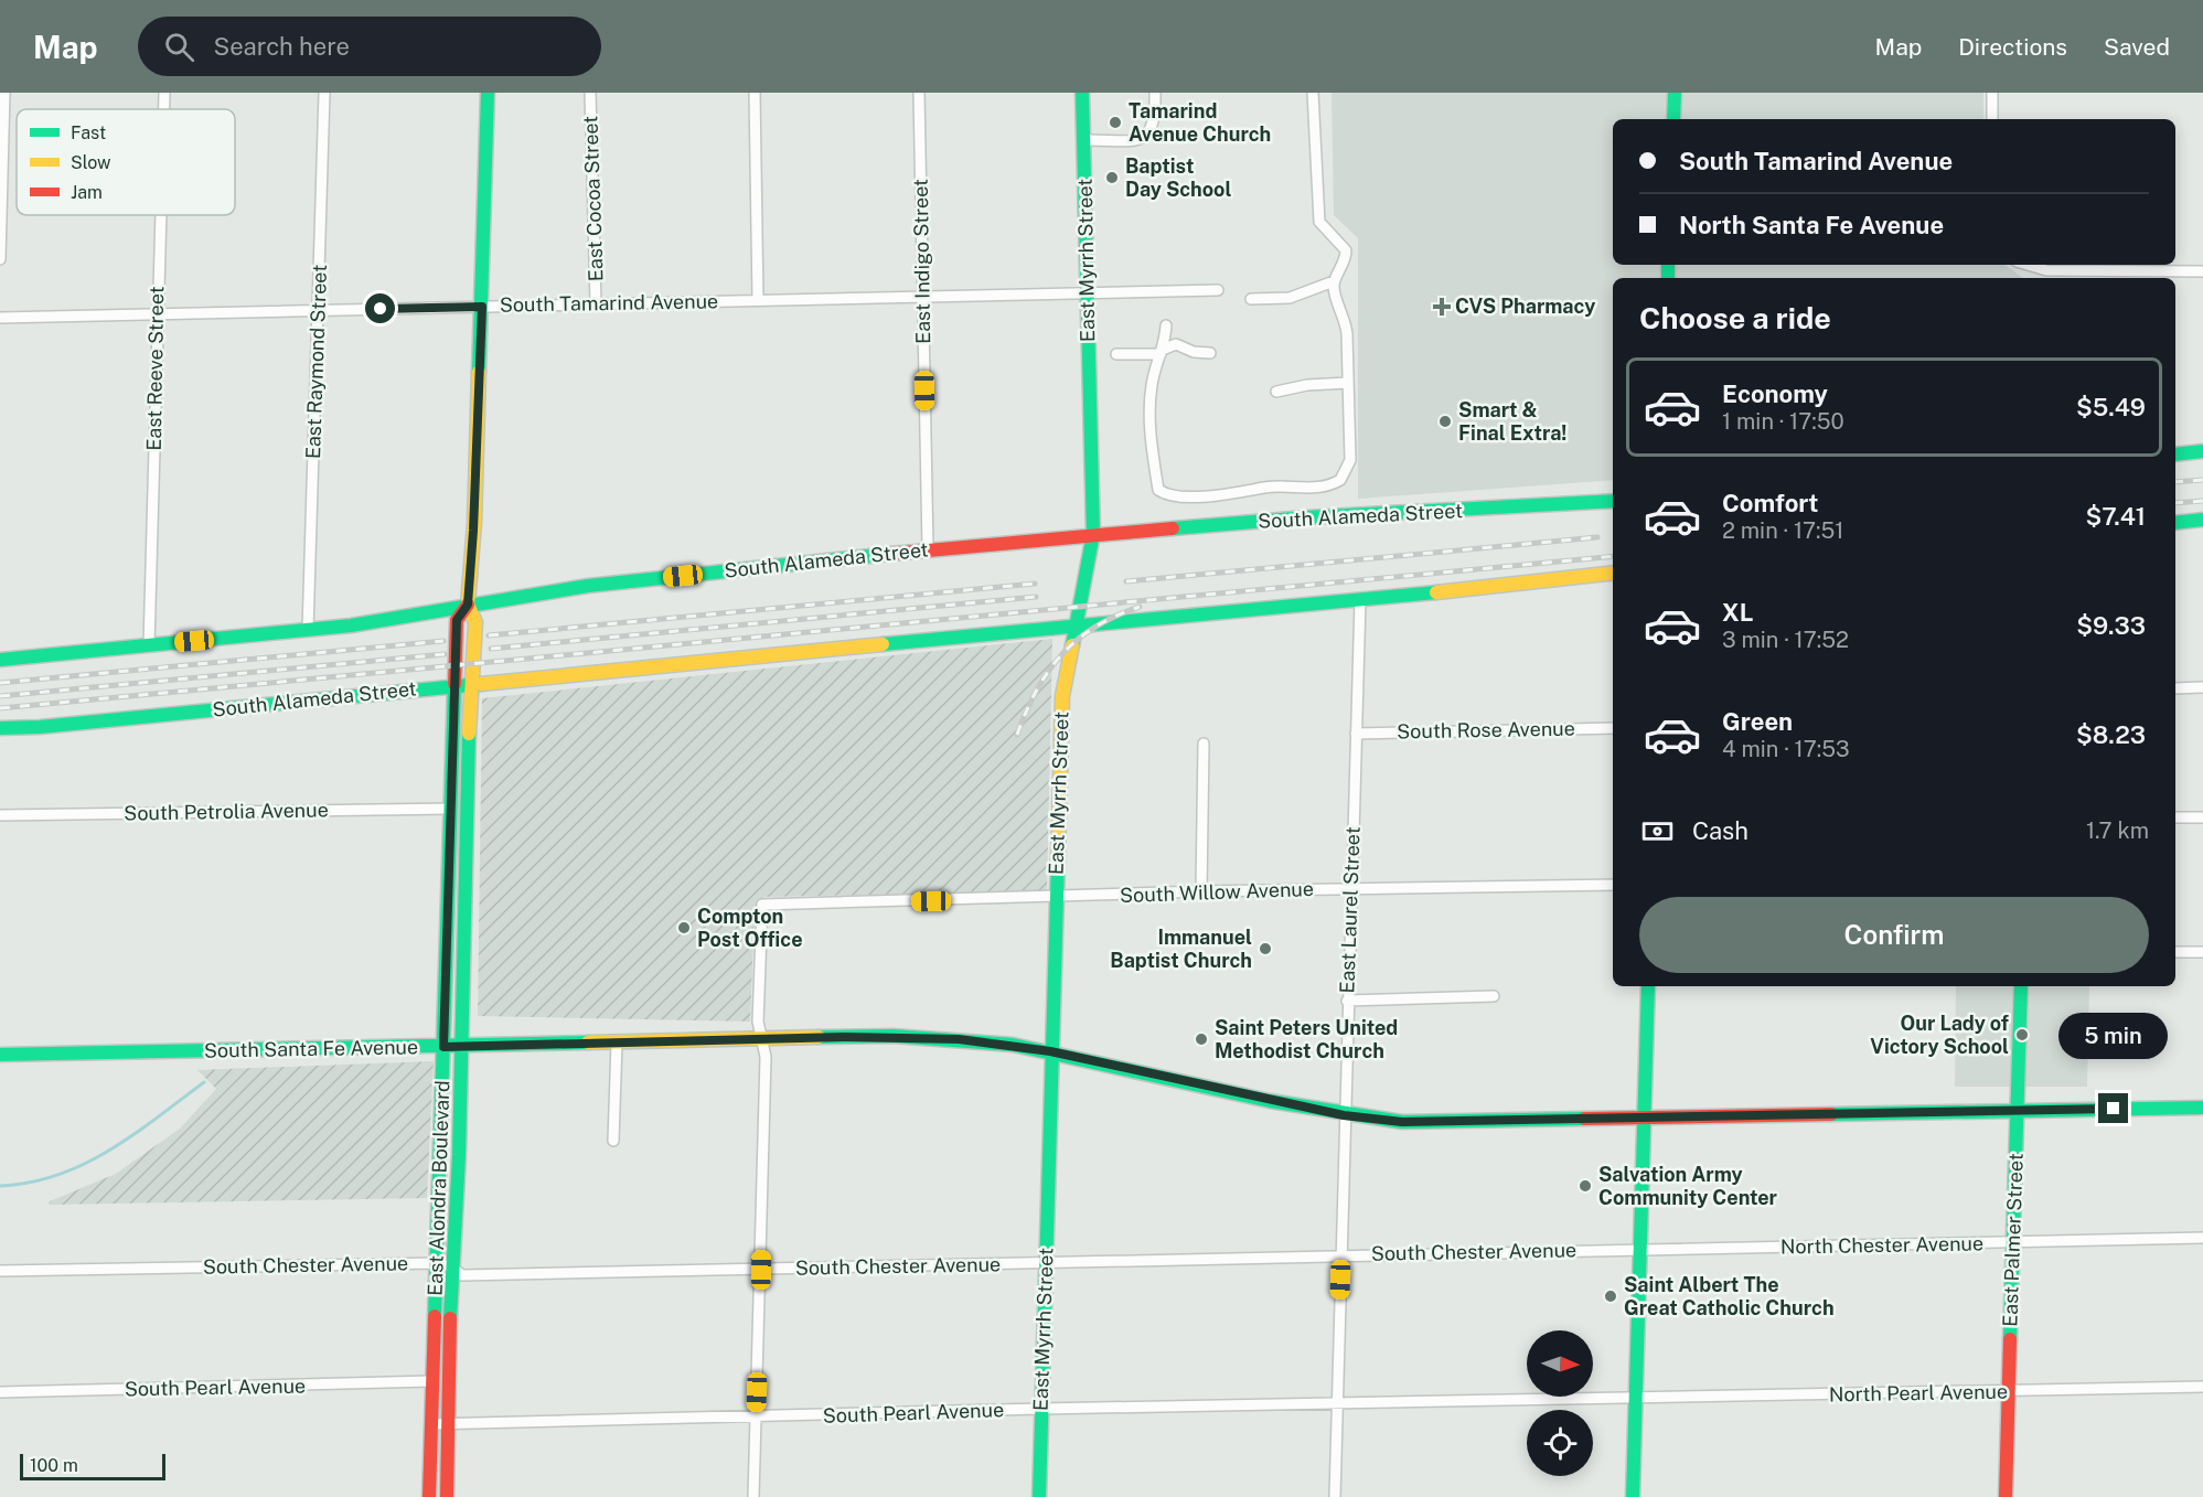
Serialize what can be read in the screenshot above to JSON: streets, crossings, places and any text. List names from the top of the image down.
{
  "streets": {
    "main road": [
      "East Myrrh Street",
      "South Alameda Street",
      "South Santa Fe Avenue",
      "East Alondra Boulevard",
      "East Palmer Street"
    ],
    "street": [
      "East Cocoa Street",
      "East Indigo Street",
      "South Tamarind Avenue",
      "East Raymond Street",
      "East Reeve Street",
      "South Rose Avenue",
      "South Petrolia Avenue",
      "South Willow Avenue",
      "East Laurel Street",
      "North Chester Avenue",
      "South Chester Avenue",
      "South Pearl Avenue",
      "North Pearl Avenue"
    ]
  },
  "crossings": [
    ["East Cocoa Street", "South Tamarind Avenue"],
    ["East Myrrh Street", "South Tamarind Avenue"],
    ["East Myrrh Street", "South Alameda Street"],
    ["East Myrrh Street", "South Willow Avenue"],
    ["East Myrrh Street", "South Santa Fe Avenue"],
    ["East Myrrh Street", "South Chester Avenue"],
    ["East Myrrh Street", "South Pearl Avenue"],
    ["East Indigo Street", "South Tamarind Avenue"],
    ["East Indigo Street", "South Alameda Street"],
    ["South Tamarind Avenue", "East Raymond Street"],
    ["South Tamarind Avenue", "East Reeve Street"],
    ["South Tamarind Avenue", "East Alondra Boulevard"],
    ["East Raymond Street", "South Alameda Street"],
    ["East Reeve Street", "South Alameda Street"],
    ["South Alameda Street", "East Laurel Street"],
    ["South Alameda Street", "East Alondra Boulevard"],
    ["South Rose Avenue", "East Laurel Street"],
    ["South Petrolia Avenue", "East Alondra Boulevard"],
    ["South Willow Avenue", "East Laurel Street"],
    ["South Willow Avenue", "South Santa Fe Avenue"],
    ["East Laurel Street", "South Santa Fe Avenue"],
    ["East Laurel Street", "South Chester Avenue"],
    ["East Laurel Street", "South Pearl Avenue"],
    ["South Santa Fe Avenue", "East Alondra Boulevard"],
    ["South Santa Fe Avenue", "East Palmer Street"],
    ["East Alondra Boulevard", "South Chester Avenue"],
    ["East Alondra Boulevard", "South Pearl Avenue"],
    ["East Palmer Street", "North Chester Avenue"],
    ["East Palmer Street", "North Pearl Avenue"],
    ["North Chester Avenue", "South Chester Avenue"],
    ["South Pearl Avenue", "North Pearl Avenue"]
  ],
  "places": {
    "other": [
      "Tamarind Avenue Church",
      "Baptist Day School",
      "Smart & Final Extra!",
      "Compton Post Office",
      "Immanuel Baptist Church",
      "Our Lady of Victory School",
      "Saint Peters United Methodist Church",
      "Salvation Army Community Center",
      "Saint Albert The Great Catholic Church"
    ],
    "health": ["CVS Pharmacy"]
  },
  "legend": ["Fast", "Slow", "Jam"],
  "scale_bar": "100 m",
  "north": "right",
  "page": {
    "header": "Map",
    "search": "Search here",
    "nav": ["Map", "Directions", "Saved"],
    "banner": ["South Tamarind Avenue", "North Santa Fe Avenue"],
    "heading": "Choose a ride",
    "list": [
      {
        "name": "Economy",
        "note": "1 min · 17:50",
        "value": "$5.49"
      },
      {
        "name": "Comfort",
        "note": "2 min · 17:51",
        "value": "$7.41"
      },
      {
        "name": "XL",
        "note": "3 min · 17:52",
        "value": "$9.33"
      },
      {
        "name": "Green",
        "note": "4 min · 17:53",
        "value": "$8.23"
      }
    ],
    "pay": ["Cash", "1.7 km"],
    "buttons": "Confirm",
    "bubble": "5 min",
    "scale": "100 m"
  }
}
